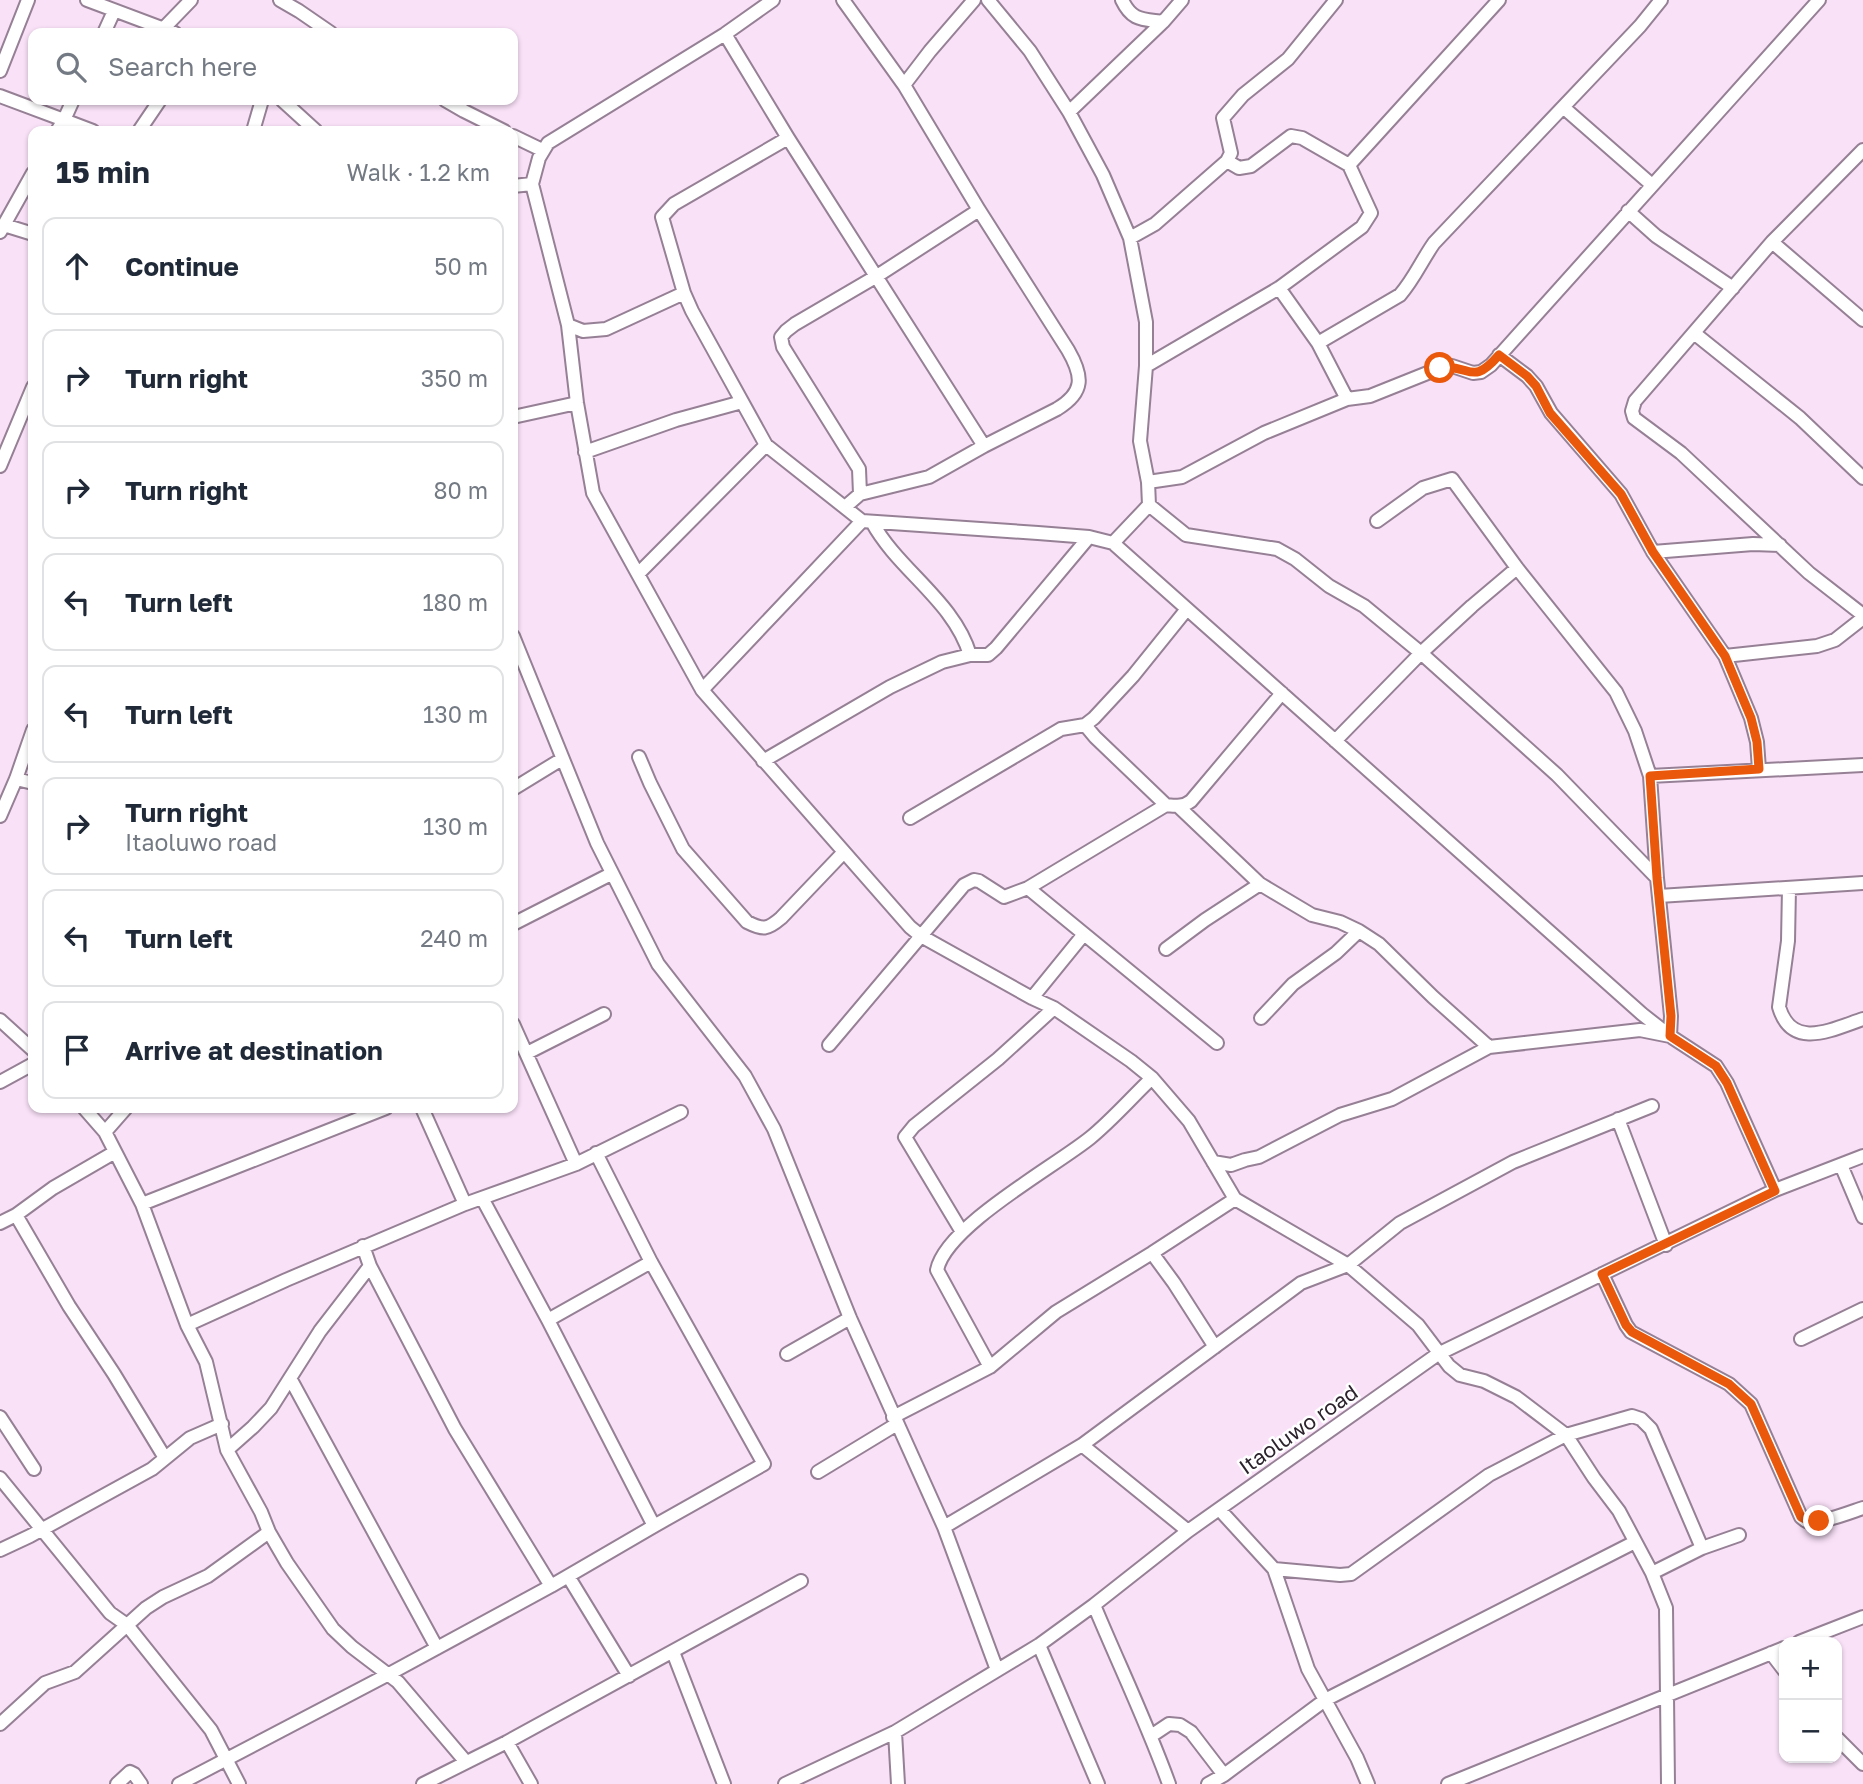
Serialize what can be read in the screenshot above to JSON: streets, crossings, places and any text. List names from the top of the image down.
{
  "streets": {
    "street": ["Itaoluwo road"]
  },
  "page": {
    "search": "Search here",
    "heading": ["15 min", "Walk · 1.2 km"],
    "list": [
      ["Continue", "50 m"],
      ["Turn right", "350 m"],
      ["Turn right", "80 m"],
      ["Turn left", "180 m"],
      ["Turn left", "130 m"],
      ["Turn right", "Itaoluwo road", "130 m"],
      ["Turn left", "240 m"],
      "Arrive at destination"
    ],
    "map_buttons": ["+", "−"]
  }
}
